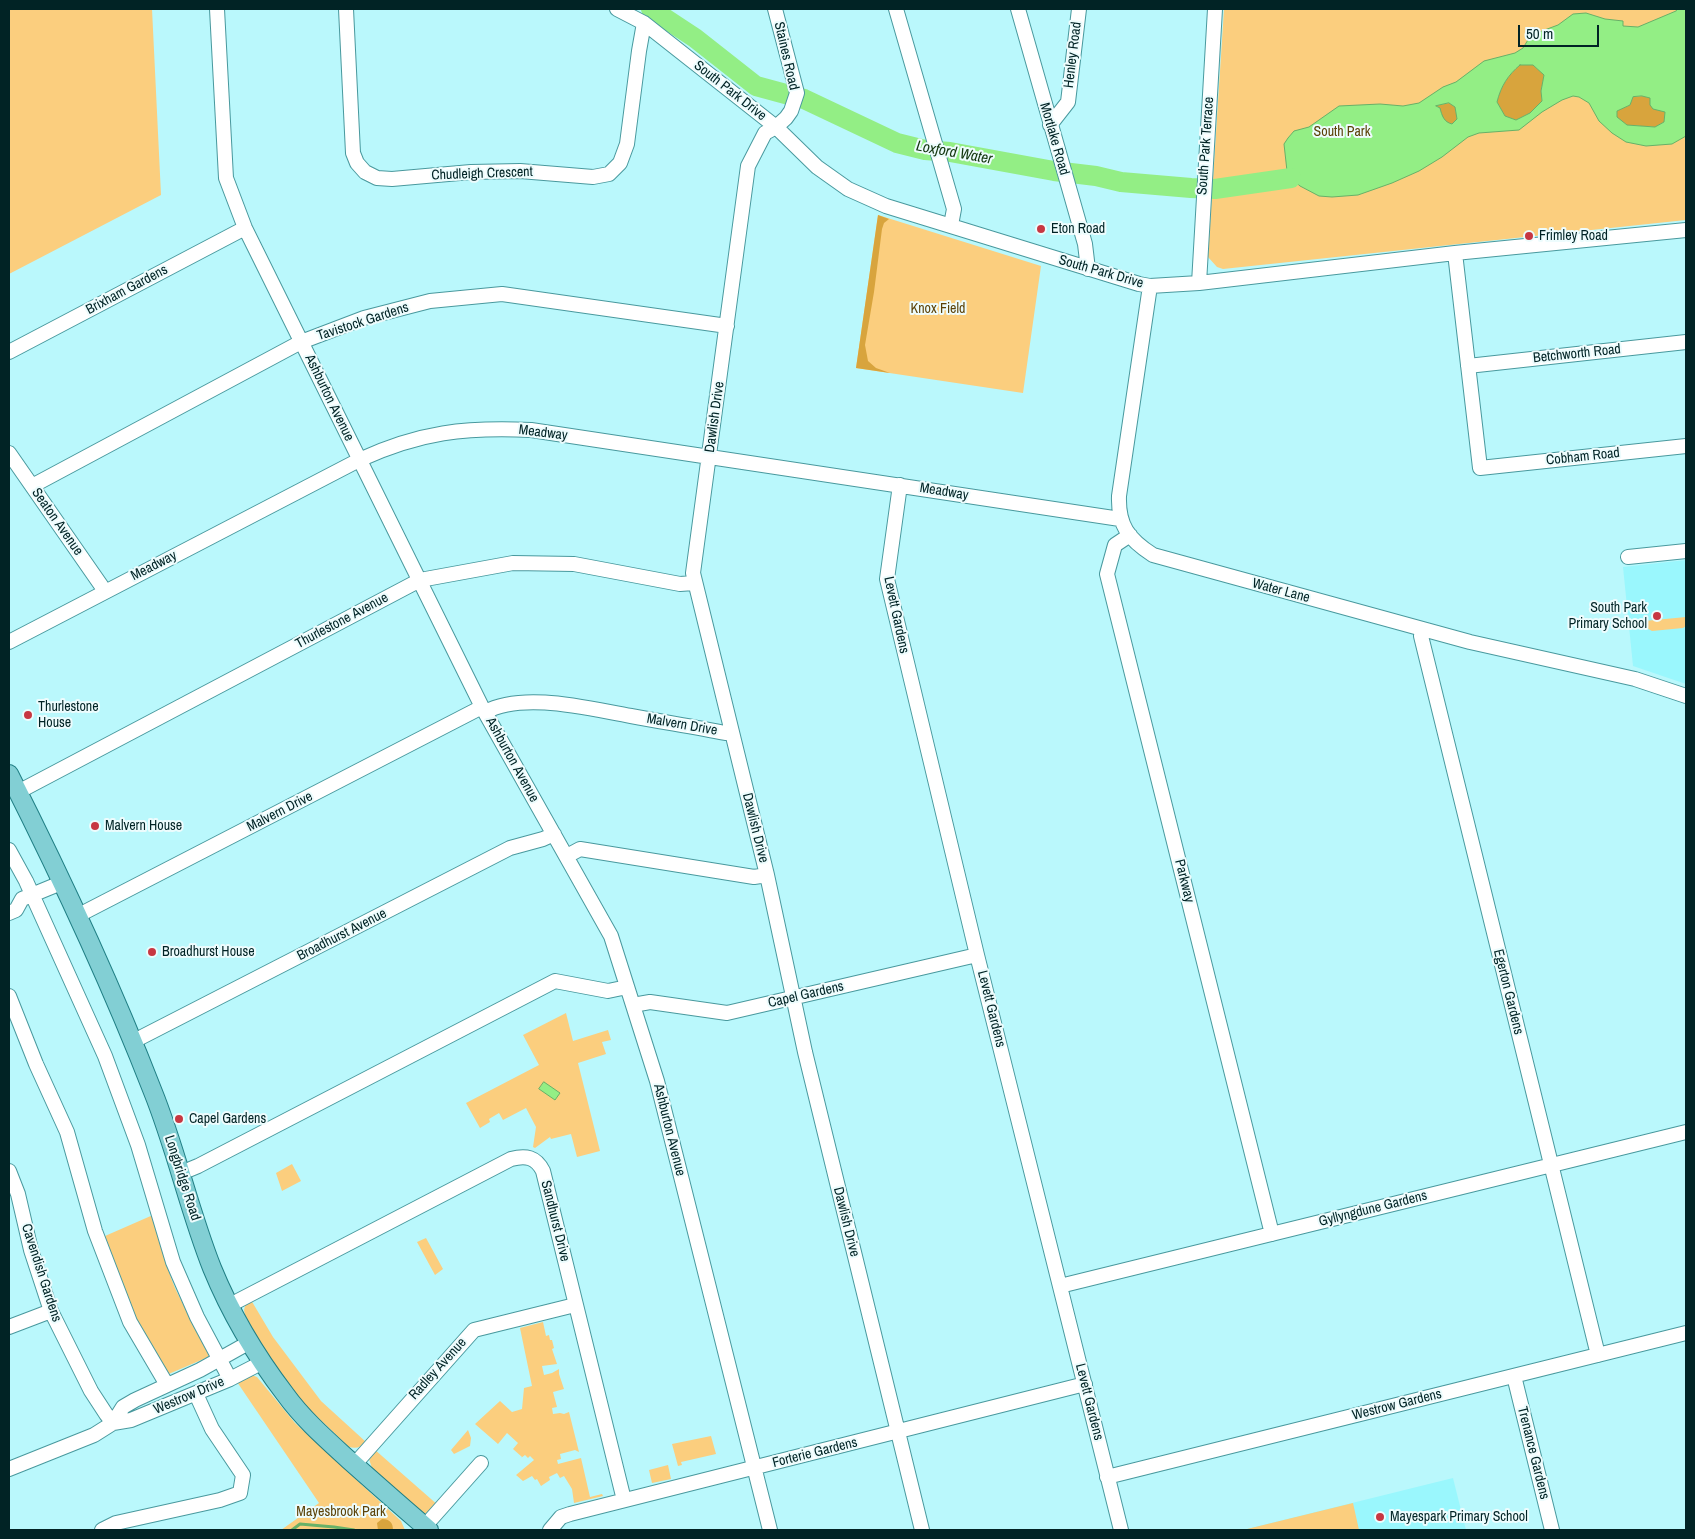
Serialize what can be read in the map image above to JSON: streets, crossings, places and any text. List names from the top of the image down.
{
  "streets": {
    "main road": ["Longbridge Road"],
    "street": [
      "Henley Road",
      "Staines Road",
      "South Park Drive",
      "Mortlake Road",
      "South Park Terrace",
      "Chudleigh Crescent",
      "Brixham Gardens",
      "Tavistock Gardens",
      "Betchworth Road",
      "Ashburton Avenue",
      "Dawlish Drive",
      "Meadway",
      "Cobham Road",
      "Seaton Avenue",
      "Water Lane",
      "Levett Gardens",
      "Thurlestone Avenue",
      "Malvern Drive",
      "Parkway",
      "Broadhurst Avenue",
      "Egerton Gardens",
      "Capel Gardens",
      "Gyllyngdune Gardens",
      "Sandhurst Drive",
      "Cavendish Gardens",
      "Radley Avenue",
      "Westrow Drive",
      "Westrow Gardens",
      "Forterie Gardens",
      "Trenance Gardens"
    ]
  },
  "crossings": [
    ["Henley Road", "Mortlake Road"],
    ["Staines Road", "South Park Drive"],
    ["Staines Road", "Dawlish Drive"],
    ["South Park Drive", "Mortlake Road"],
    ["South Park Drive", "South Park Terrace"],
    ["South Park Drive", "Chudleigh Crescent"],
    ["South Park Drive", "Dawlish Drive"],
    ["South Park Drive", "Water Lane"],
    ["Brixham Gardens", "Ashburton Avenue"],
    ["Tavistock Gardens", "Ashburton Avenue"],
    ["Tavistock Gardens", "Dawlish Drive"],
    ["Tavistock Gardens", "Seaton Avenue"],
    ["Betchworth Road", "Cobham Road"],
    ["Ashburton Avenue", "Meadway"],
    ["Ashburton Avenue", "Thurlestone Avenue"],
    ["Ashburton Avenue", "Malvern Drive"],
    ["Ashburton Avenue", "Broadhurst Avenue"],
    ["Ashburton Avenue", "Capel Gardens"],
    ["Ashburton Avenue", "Forterie Gardens"],
    ["Dawlish Drive", "Meadway"],
    ["Dawlish Drive", "Thurlestone Avenue"],
    ["Dawlish Drive", "Malvern Drive"],
    ["Dawlish Drive", "Capel Gardens"],
    ["Dawlish Drive", "Forterie Gardens"],
    ["Meadway", "Seaton Avenue"],
    ["Meadway", "Water Lane"],
    ["Meadway", "Levett Gardens"],
    ["Water Lane", "Parkway"],
    ["Water Lane", "Egerton Gardens"],
    ["Levett Gardens", "Capel Gardens"],
    ["Levett Gardens", "Gyllyngdune Gardens"],
    ["Levett Gardens", "Westrow Gardens"],
    ["Levett Gardens", "Forterie Gardens"],
    ["Thurlestone Avenue", "Longbridge Road"],
    ["Malvern Drive", "Longbridge Road"],
    ["Parkway", "Gyllyngdune Gardens"],
    ["Broadhurst Avenue", "Longbridge Road"],
    ["Egerton Gardens", "Gyllyngdune Gardens"],
    ["Egerton Gardens", "Westrow Gardens"],
    ["Longbridge Road", "Sandhurst Drive"],
    ["Longbridge Road", "Radley Avenue"],
    ["Longbridge Road", "Westrow Drive"],
    ["Sandhurst Drive", "Radley Avenue"],
    ["Sandhurst Drive", "Forterie Gardens"],
    ["Cavendish Gardens", "Westrow Drive"],
    ["Westrow Gardens", "Trenance Gardens"]
  ],
  "water": ["Loxford Water"],
  "parks": ["South Park", "Knox Field", "Mayesbrook Park"],
  "places": [
    "Eton Road",
    "Frimley Road",
    "South Park Primary School",
    "Thurlestone House",
    "Malvern House",
    "Broadhurst House",
    "Capel Gardens",
    "Mayespark Primary School"
  ],
  "scale_bar": "50 m"
}
